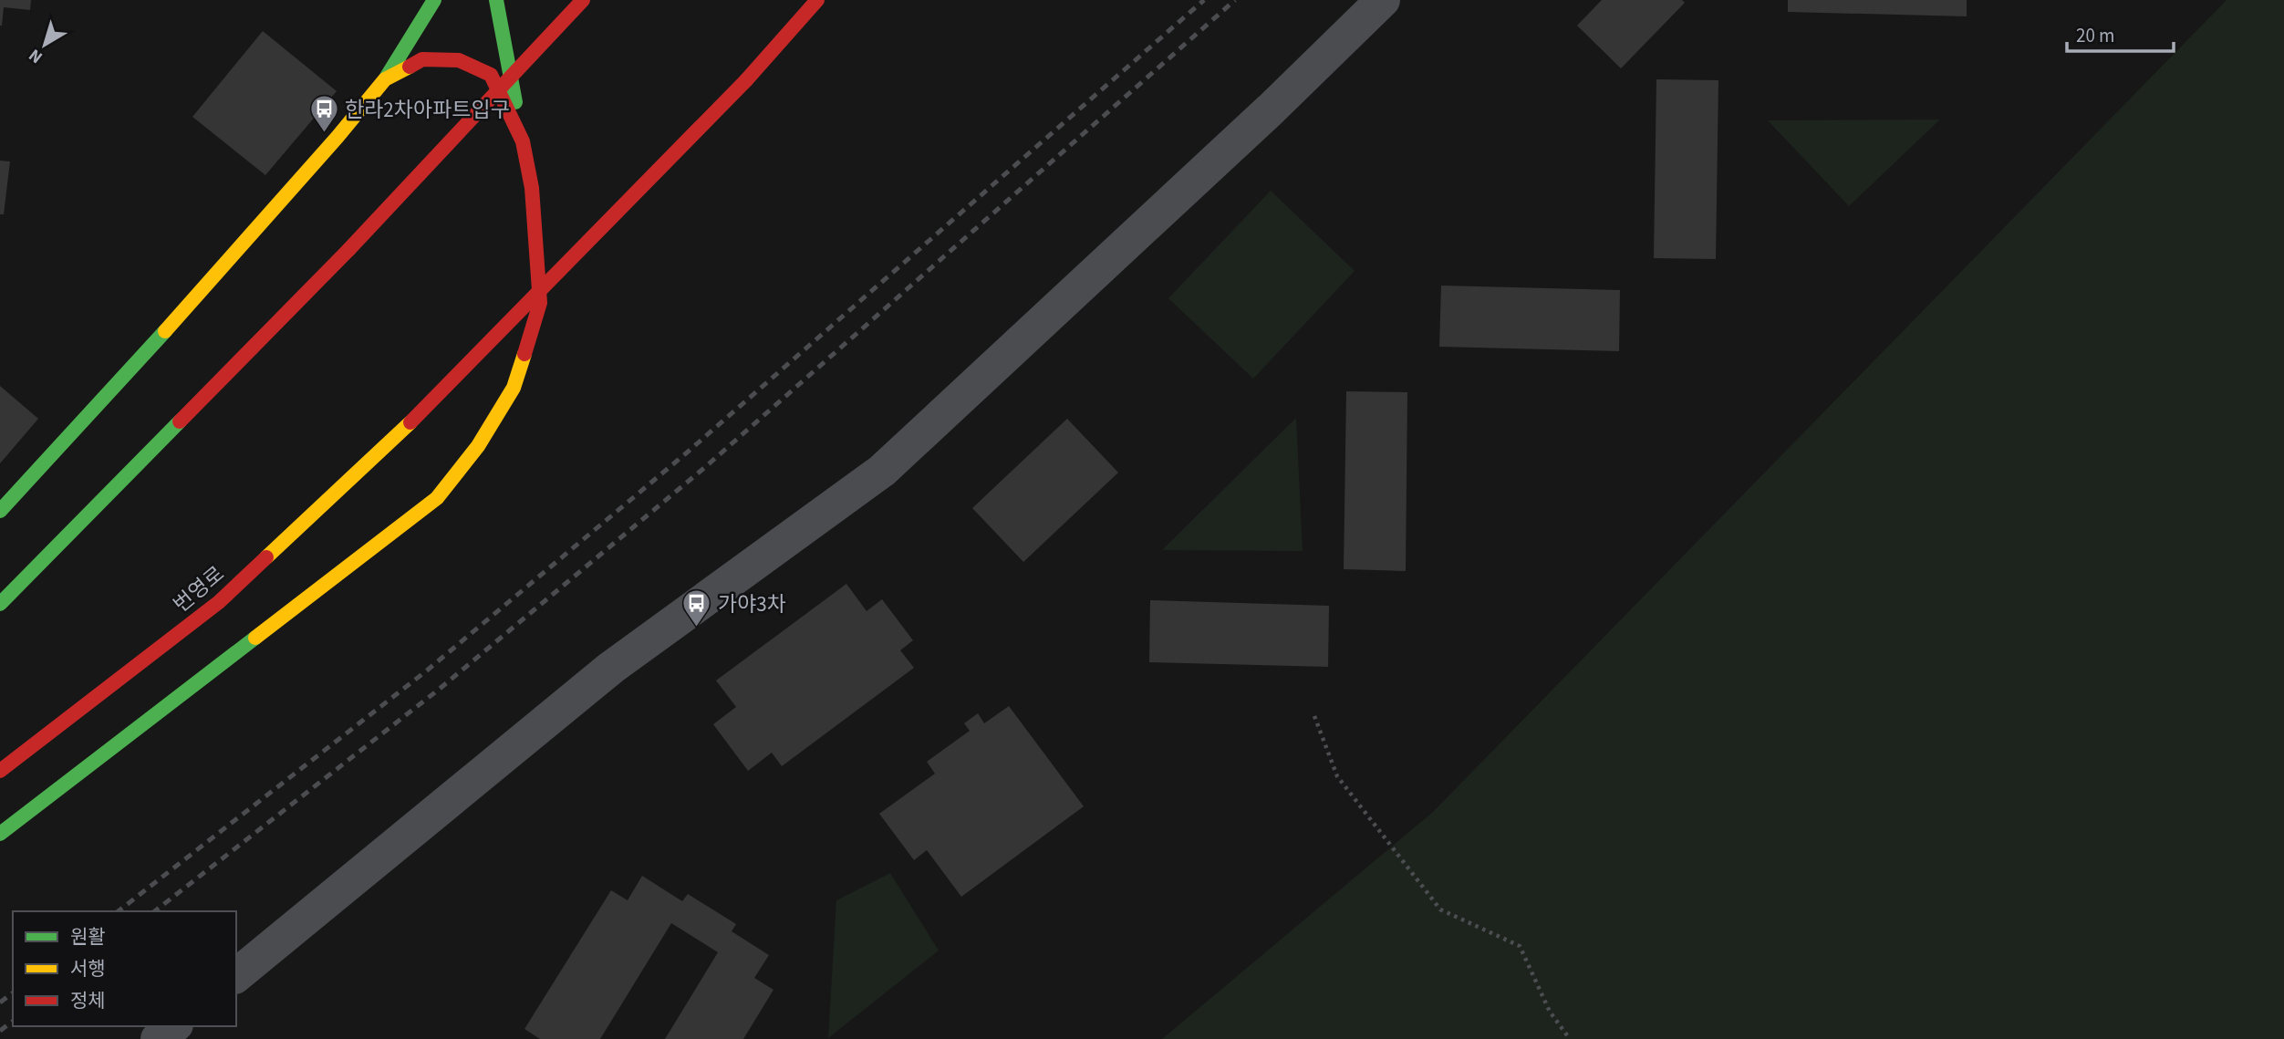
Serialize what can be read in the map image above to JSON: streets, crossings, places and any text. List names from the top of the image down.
{
  "streets": {
    "street": ["번영로"]
  },
  "places": {
    "bus stop": ["한라2차아파트입구", "가야3차"]
  },
  "legend": ["원활", "서행", "정체"],
  "scale_bar": "20 m",
  "north": "bottom left"
}
